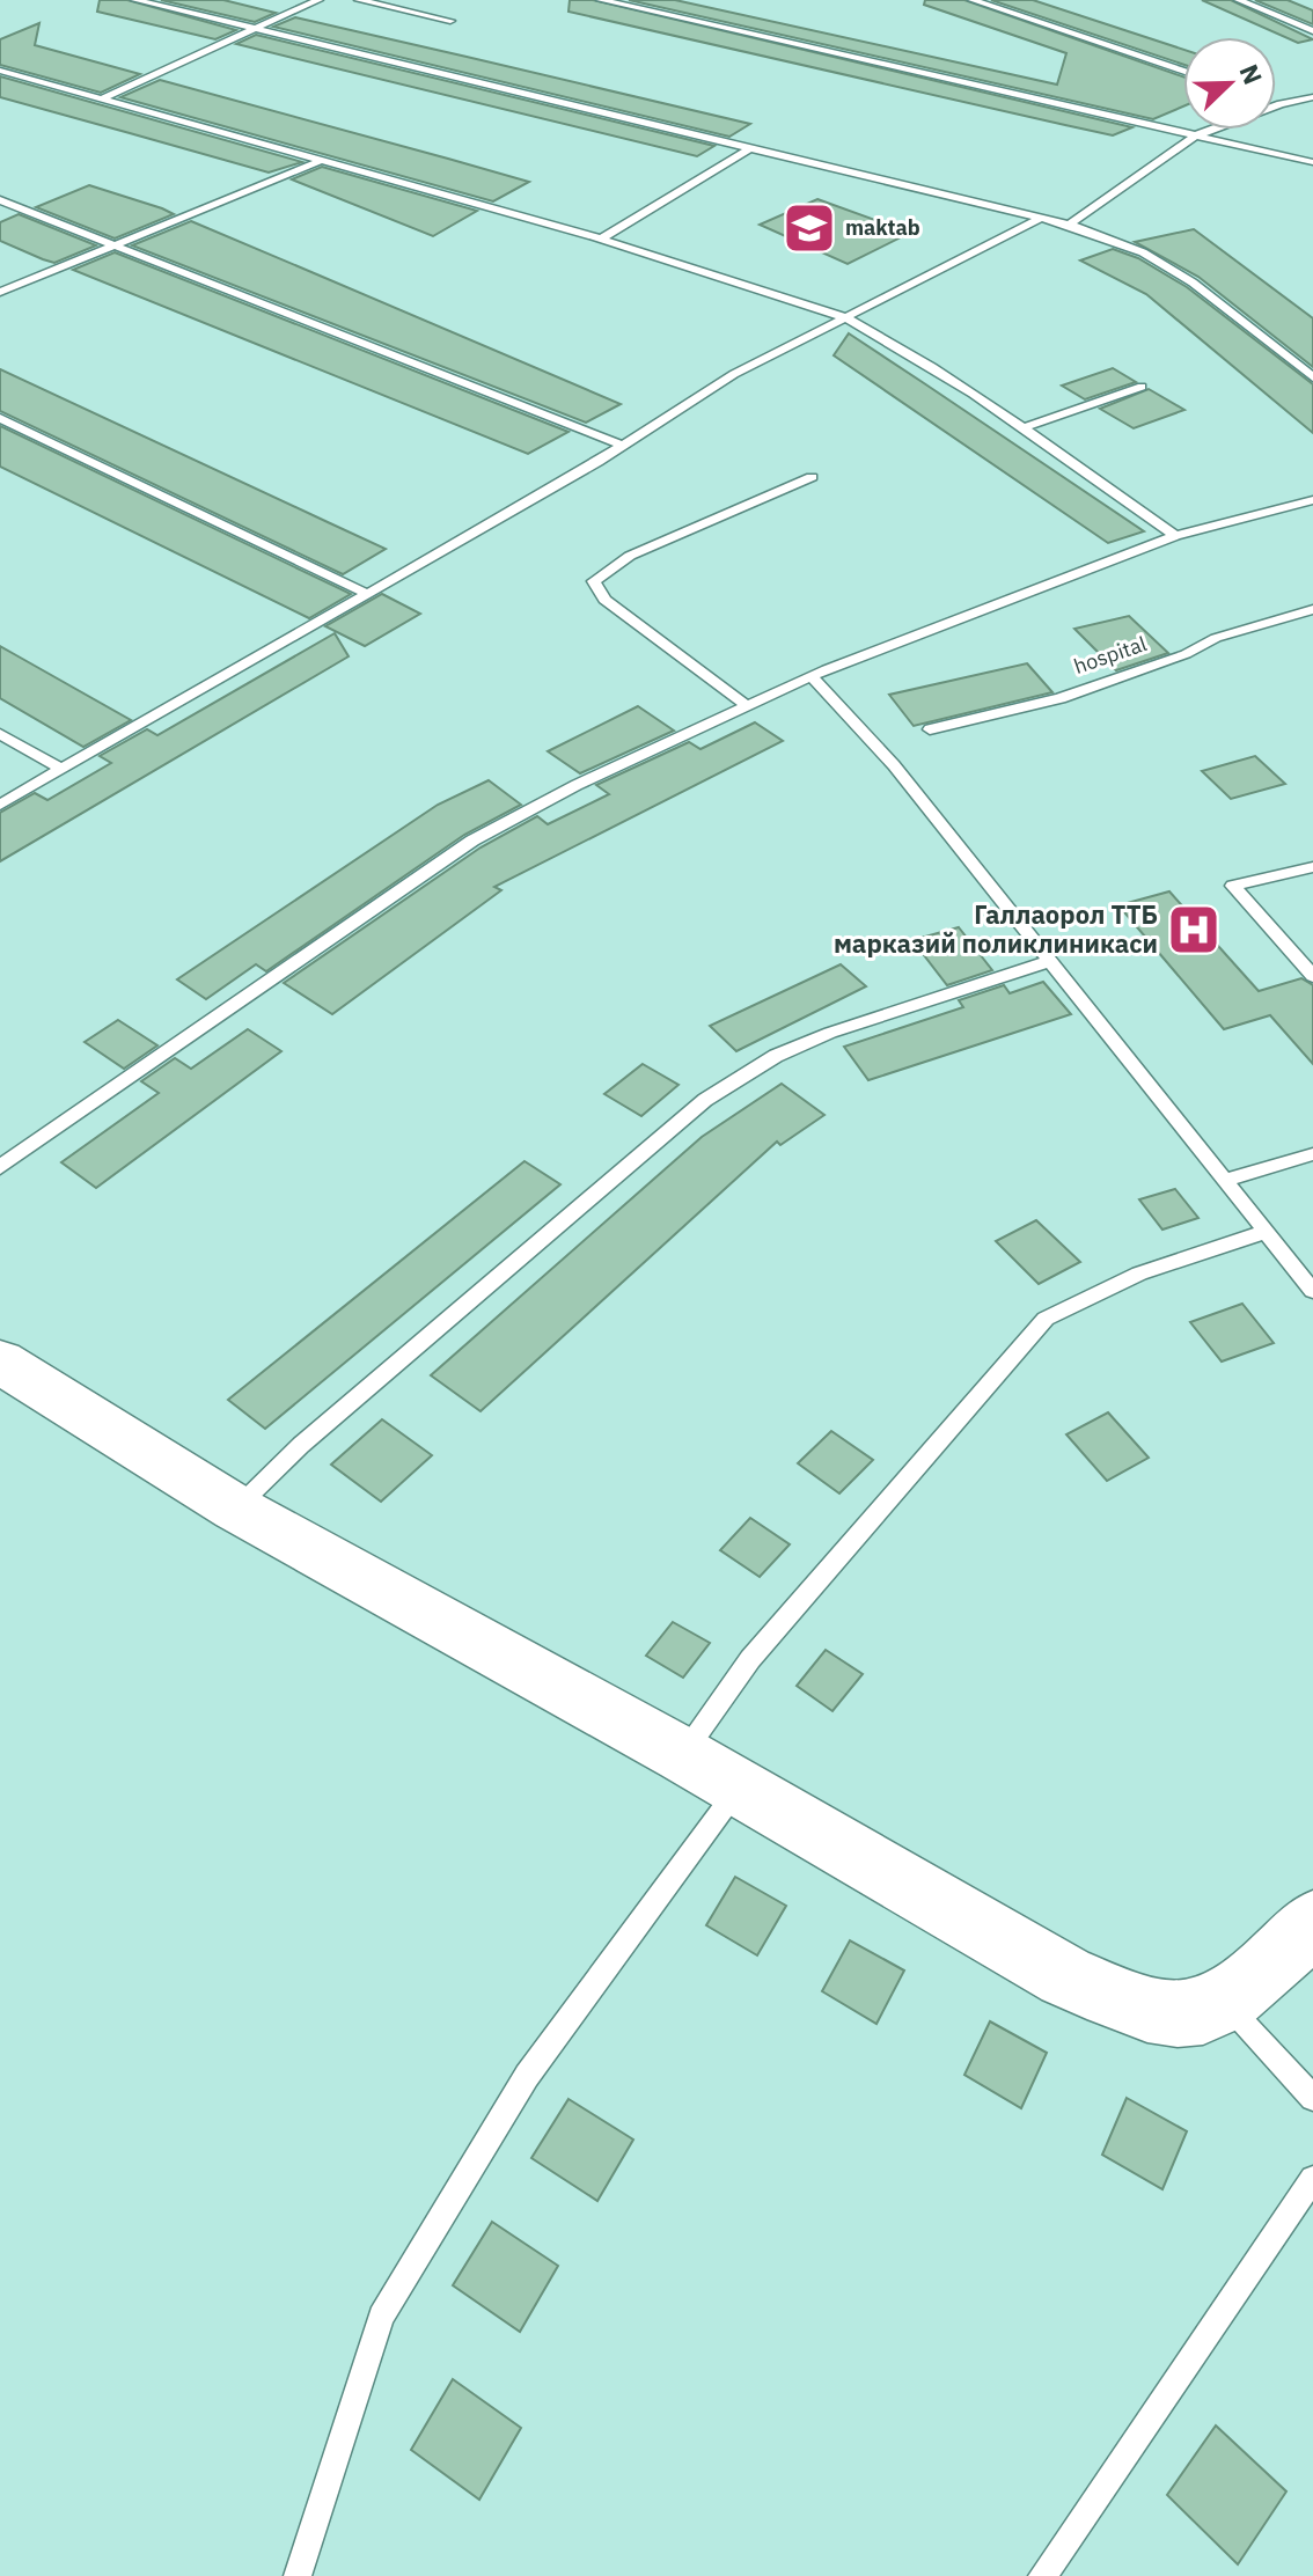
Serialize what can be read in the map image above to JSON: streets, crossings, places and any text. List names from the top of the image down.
{
  "streets": {
    "lane": ["hospital"]
  },
  "places": {
    "school or university": ["maktab"],
    "hospital": ["Галлаорол ТТБ марказий поликлиникаси"]
  },
  "north": "top right"
}
